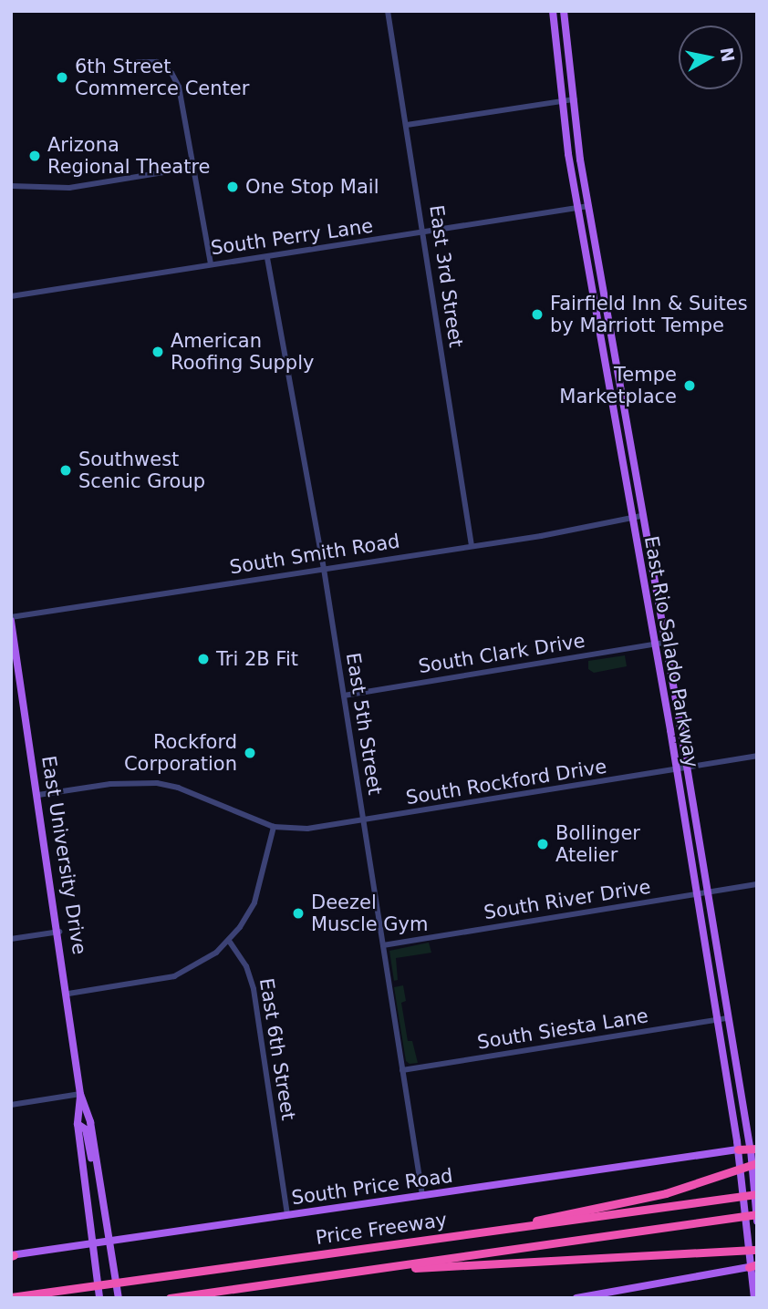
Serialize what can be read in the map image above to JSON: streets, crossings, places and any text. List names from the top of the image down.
{
  "streets": {
    "highway": ["Price Freeway"],
    "main road": ["East Rio Salado Parkway", "East University Drive", "South Price Road"],
    "street": [
      "South Perry Lane",
      "East 3rd Street",
      "South Smith Road",
      "South Clark Drive",
      "East 5th Street",
      "South Rockford Drive",
      "South River Drive",
      "South Siesta Lane",
      "East 6th Street"
    ]
  },
  "crossings": [
    ["South Perry Lane", "East 3rd Street"],
    ["South Perry Lane", "East Rio Salado Parkway"],
    ["South Perry Lane", "East 5th Street"],
    ["East 3rd Street", "South Smith Road"],
    ["South Smith Road", "East Rio Salado Parkway"],
    ["South Smith Road", "East 5th Street"],
    ["South Smith Road", "East University Drive"],
    ["East Rio Salado Parkway", "South Clark Drive"],
    ["East Rio Salado Parkway", "South Rockford Drive"],
    ["East Rio Salado Parkway", "South River Drive"],
    ["East Rio Salado Parkway", "South Siesta Lane"],
    ["East Rio Salado Parkway", "South Price Road"],
    ["South Clark Drive", "East 5th Street"],
    ["East 5th Street", "South Rockford Drive"],
    ["East 5th Street", "South River Drive"],
    ["East 5th Street", "South Siesta Lane"],
    ["East 5th Street", "South Price Road"],
    ["South Rockford Drive", "East University Drive"],
    ["East University Drive", "South Price Road"],
    ["East 6th Street", "South Price Road"]
  ],
  "places": [
    "6th Street Commerce Center",
    "Arizona Regional Theatre",
    "One Stop Mail",
    "Fairfield Inn & Suites by Marriott Tempe",
    "American Roofing Supply",
    "Tempe Marketplace",
    "Southwest Scenic Group",
    "Tri 2B Fit",
    "Rockford Corporation",
    "Bollinger Atelier",
    "Deezel Muscle Gym"
  ],
  "north": "right"
}
